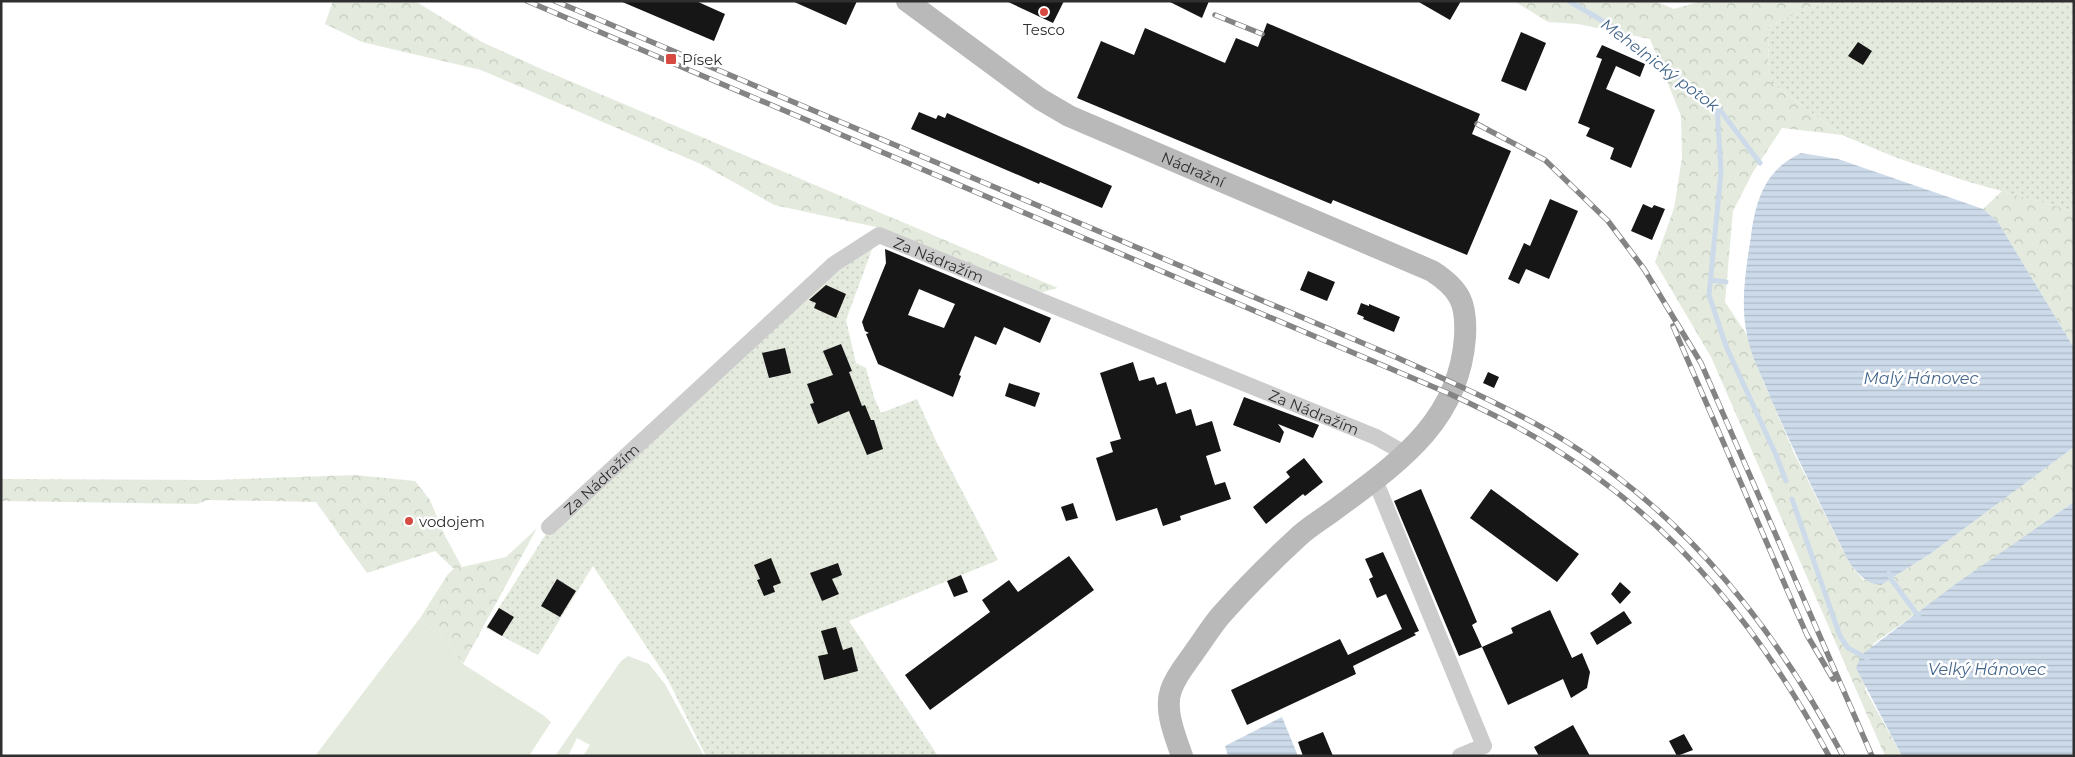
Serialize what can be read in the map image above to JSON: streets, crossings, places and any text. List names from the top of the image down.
{
  "streets": {
    "main road": ["Nádražní"],
    "street": ["Za Nádražím"]
  },
  "crossings": [
    ["Nádražní", "Za Nádražím"]
  ],
  "water": ["Mehelnický potok", "Malý Hánovec", "Velký Hánovec"],
  "places": {
    "other": ["Tesco", "vodojem"],
    "transit": ["Písek"]
  }
}
